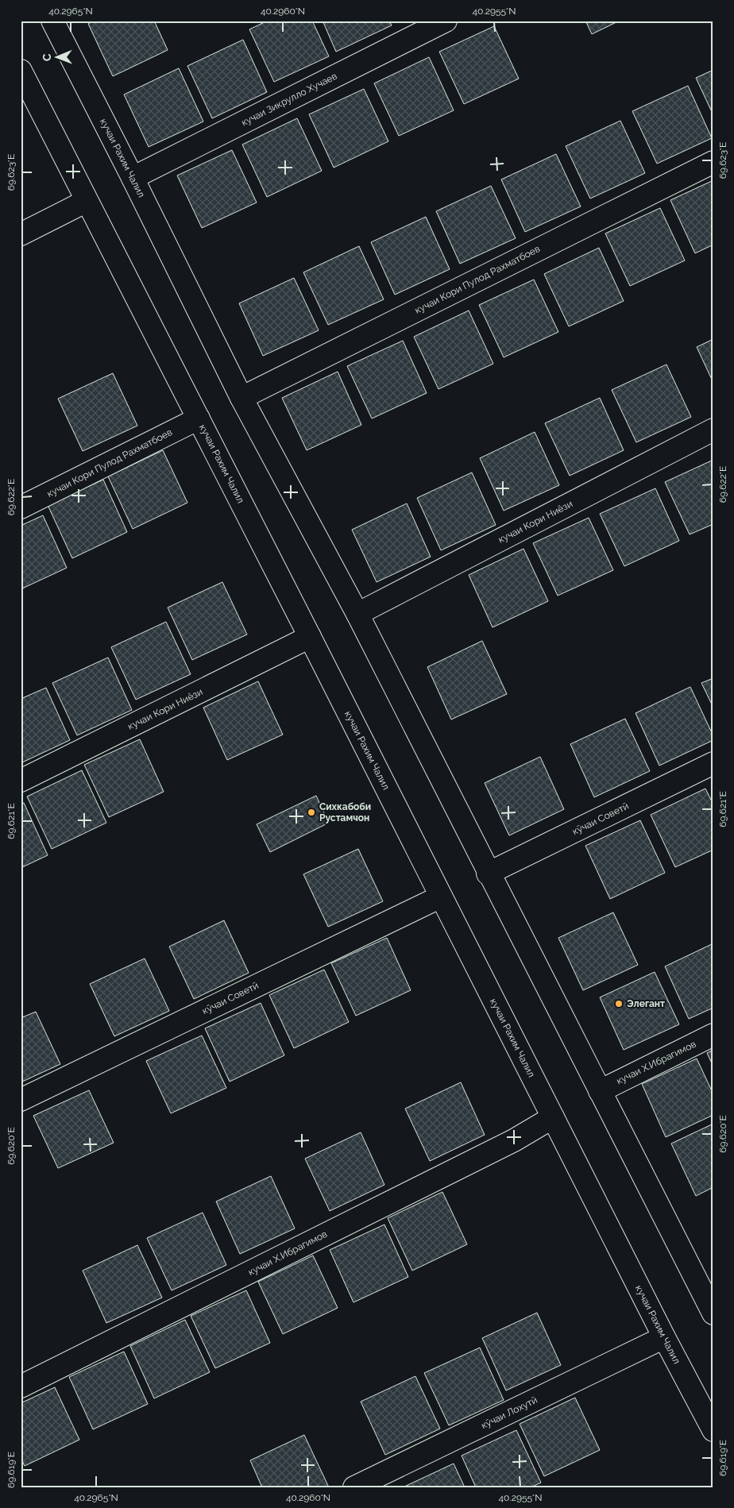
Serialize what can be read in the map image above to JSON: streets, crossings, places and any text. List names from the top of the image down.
{
  "streets": {
    "street": [
      "кучаи Зикрулло Хучаев",
      "кучаи Рахим Чалил",
      "кучаи Кори Пулод Рахматбоев",
      "кучаи Кори Ниёзи",
      "кӯчаи Советӣ",
      "кучаи Х.Ибрагимов",
      "кӯчаи Лохутӣ"
    ]
  },
  "crossings": [
    ["кучаи Зикрулло Хучаев", "кучаи Рахим Чалил"],
    ["кучаи Рахим Чалил", "кучаи Кори Пулод Рахматбоев"],
    ["кучаи Рахим Чалил", "кучаи Кори Ниёзи"],
    ["кучаи Рахим Чалил", "кӯчаи Советӣ"],
    ["кучаи Рахим Чалил", "кучаи Х.Ибрагимов"],
    ["кучаи Рахим Чалил", "кӯчаи Лохутӣ"]
  ],
  "places": ["Сихкабоби Рустамчон", "Элегант"],
  "north": "left",
  "coordinates": [
    "40.2965°N",
    "40.2960°N",
    "40.2955°N",
    "69.623°E",
    "69.622°E",
    "69.621°E",
    "69.620°E",
    "69.619°E"
  ]
}
